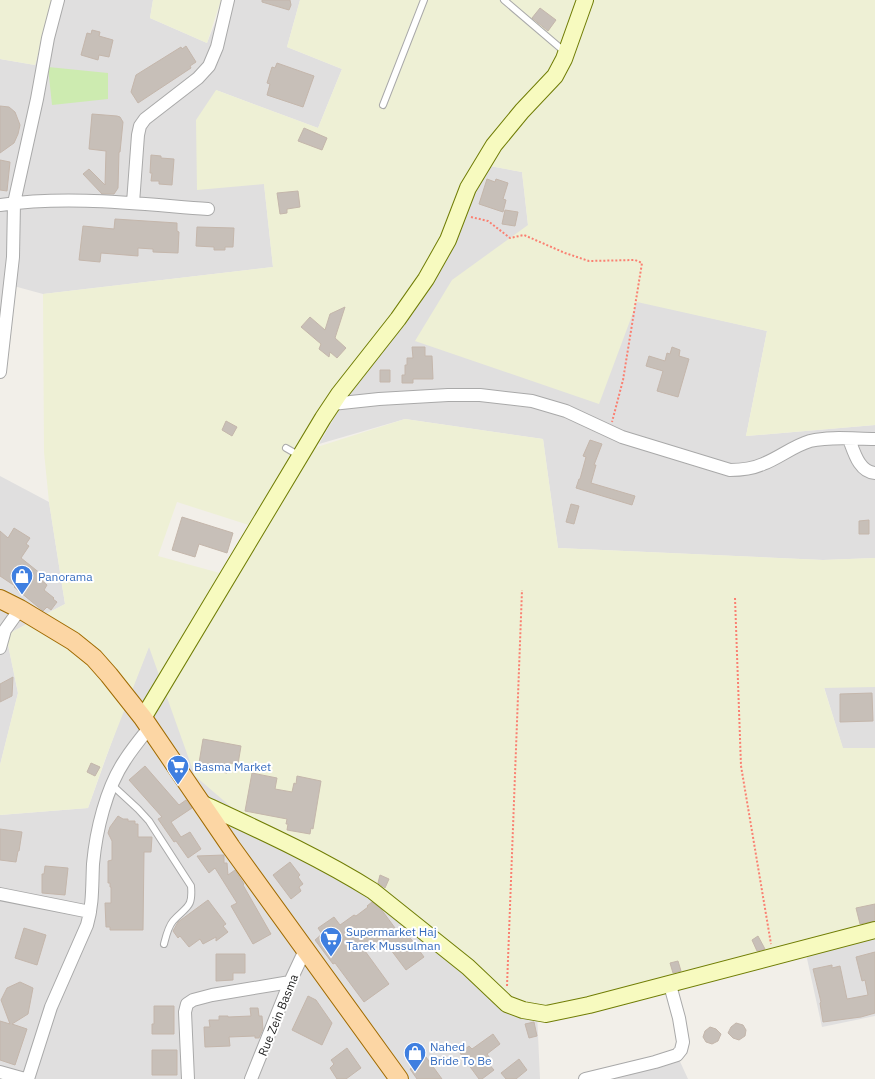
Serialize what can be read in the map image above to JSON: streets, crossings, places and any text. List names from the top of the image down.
{
  "streets": {
    "street": ["Rue Zein Basma"]
  },
  "places": {
    "shop": ["Panorama", "Nahed Bride To Be"],
    "supermarket": ["Basma Market", "Supermarket Haj Tarek Mussulman"]
  }
}
